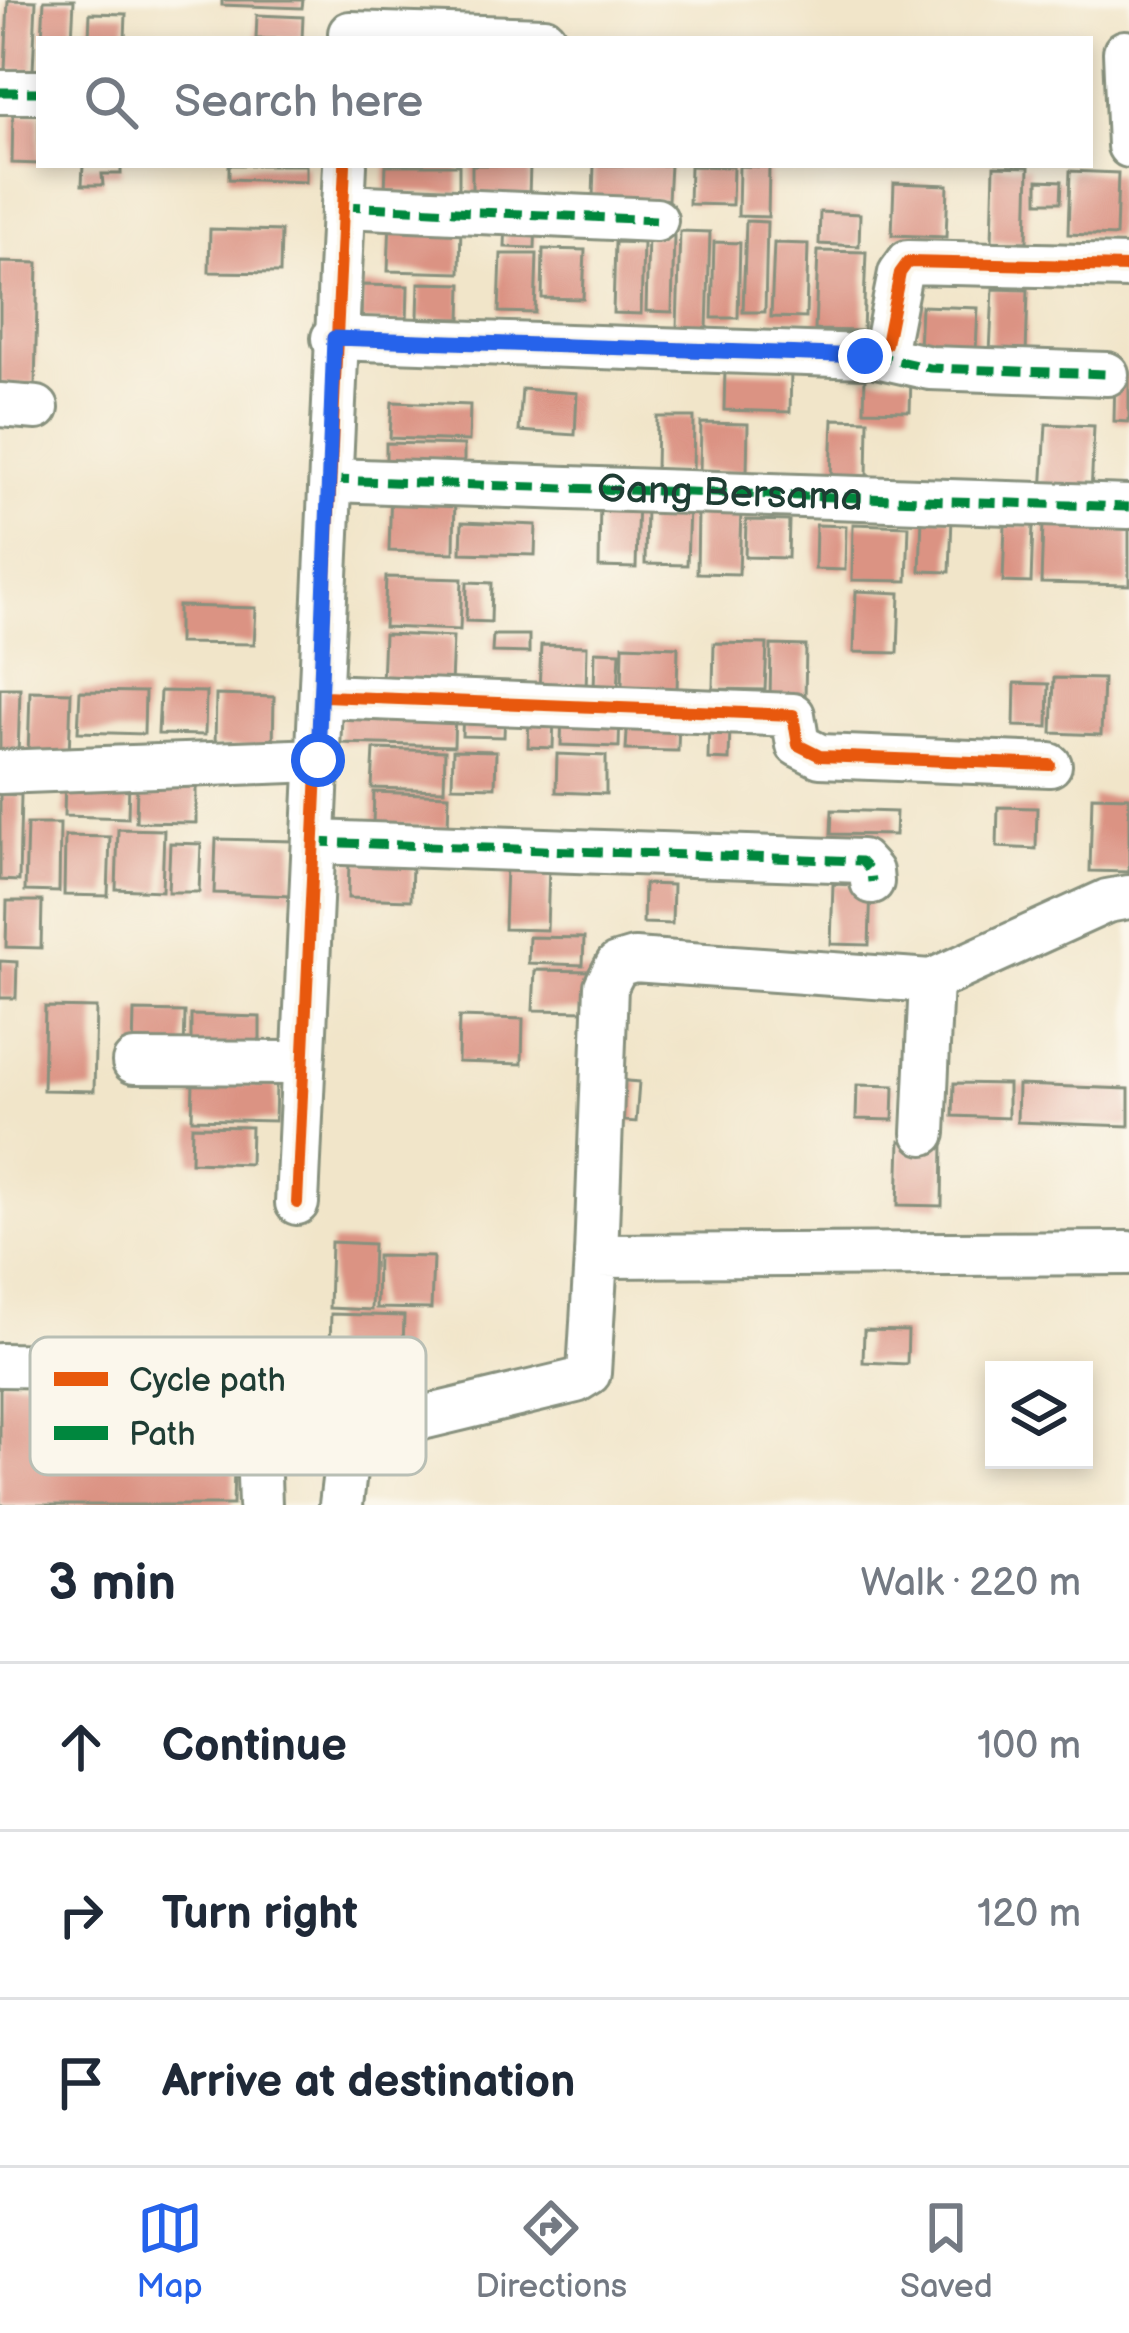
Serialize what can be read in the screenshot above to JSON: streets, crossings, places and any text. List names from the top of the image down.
{
  "streets": {
    "street": ["Gang Bersama"]
  },
  "legend": ["Cycle path", "Path"],
  "page": {
    "search": "Search here",
    "heading": ["3 min", "Walk · 220 m"],
    "list": [
      ["Continue", "100 m"],
      ["Turn right", "120 m"],
      "Arrive at destination"
    ],
    "nav": ["Map", "Directions", "Saved"]
  }
}
